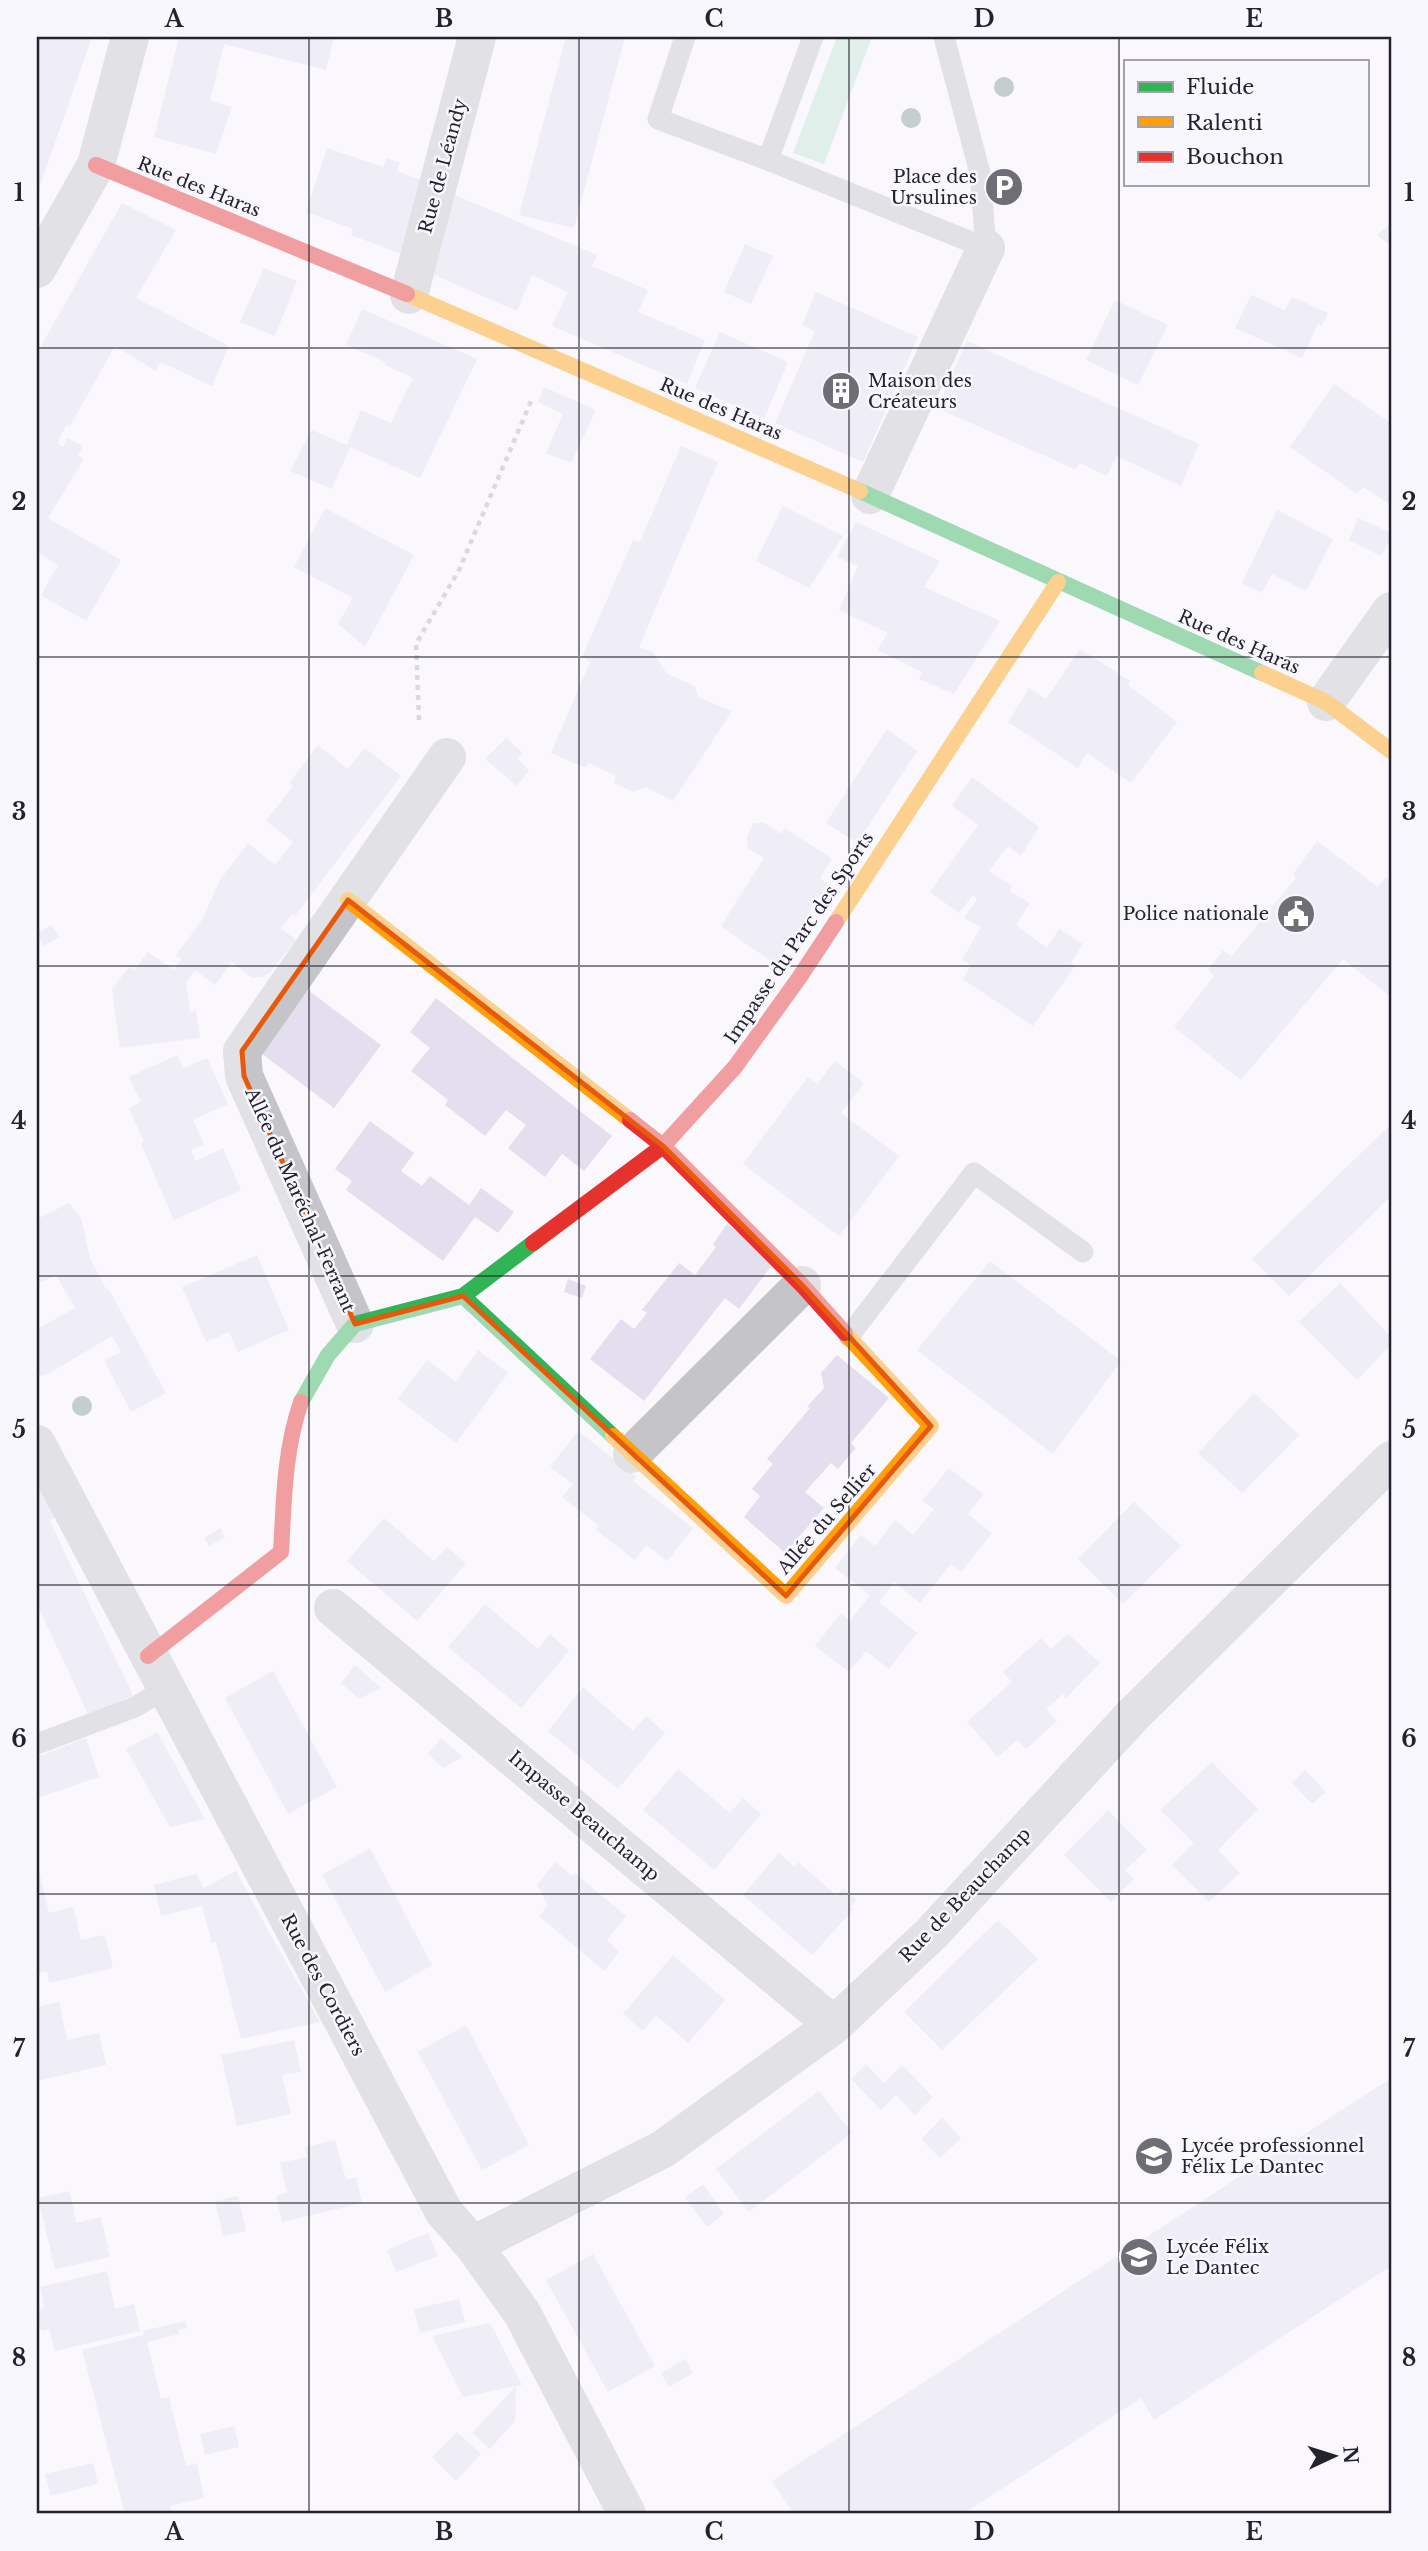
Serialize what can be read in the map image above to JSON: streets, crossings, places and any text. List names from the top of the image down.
{
  "streets": {
    "street": [
      "Rue de Léandy",
      "Rue des Haras",
      "Impasse du Parc des Sports",
      "Allée du Maréchal-Ferrant",
      "Allée du Sellier",
      "Impasse Beauchamp",
      "Rue de Beauchamp",
      "Rue des Cordiers"
    ]
  },
  "crossings": [
    ["Rue de Léandy", "Rue des Haras"],
    ["Rue des Haras", "Impasse du Parc des Sports"],
    ["Impasse du Parc des Sports", "Allée du Maréchal-Ferrant"],
    ["Impasse du Parc des Sports", "Allée du Sellier"],
    ["Impasse Beauchamp", "Rue de Beauchamp"],
    ["Rue de Beauchamp", "Rue des Cordiers"]
  ],
  "places": {
    "parking": ["Place des Ursulines"],
    "building": ["Maison des Créateurs"],
    "public building": ["Police nationale"],
    "school or university": ["Lycée professionnel Félix Le Dantec", "Lycée Félix Le Dantec"]
  },
  "legend": ["Fluide", "Ralenti", "Bouchon"],
  "north": "right",
  "grid": {
    "columns": [
      "A",
      "B",
      "C",
      "D",
      "E"
    ],
    "rows": [
      "1",
      "2",
      "3",
      "4",
      "5",
      "6",
      "7",
      "8"
    ]
  }
}
